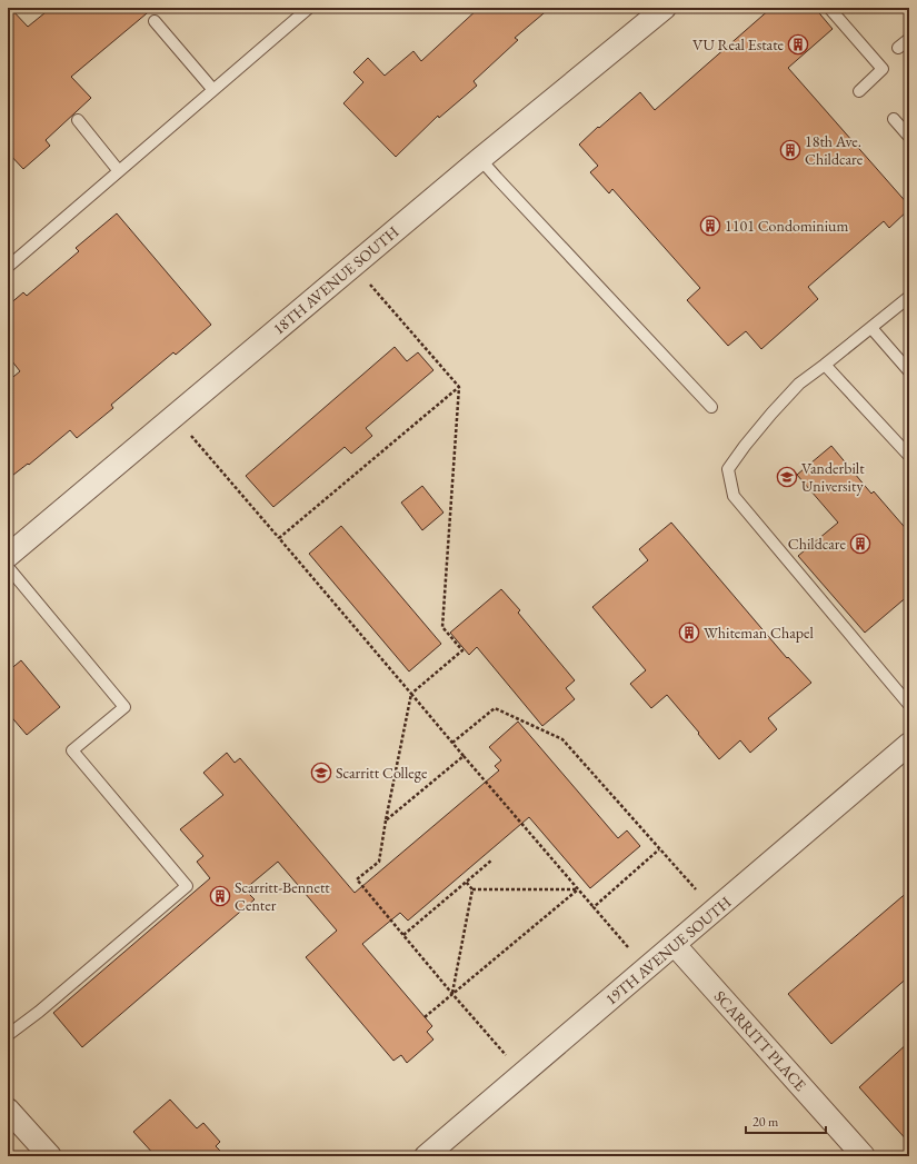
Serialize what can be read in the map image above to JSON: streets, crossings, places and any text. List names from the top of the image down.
{
  "streets": {
    "street": ["18TH AVENUE SOUTH", "19TH AVENUE SOUTH", "SCARRITT PLACE"]
  },
  "crossings": [
    ["19TH AVENUE SOUTH", "SCARRITT PLACE"]
  ],
  "places": {
    "building": [
      "VU Real Estate",
      "18th Ave. Childcare",
      "1101 Condominium",
      "Childcare",
      "Whiteman Chapel",
      "Scarritt-Bennett Center"
    ],
    "school or university": ["Vanderbilt University", "Scarritt College"]
  },
  "scale_bar": "20 m"
}
